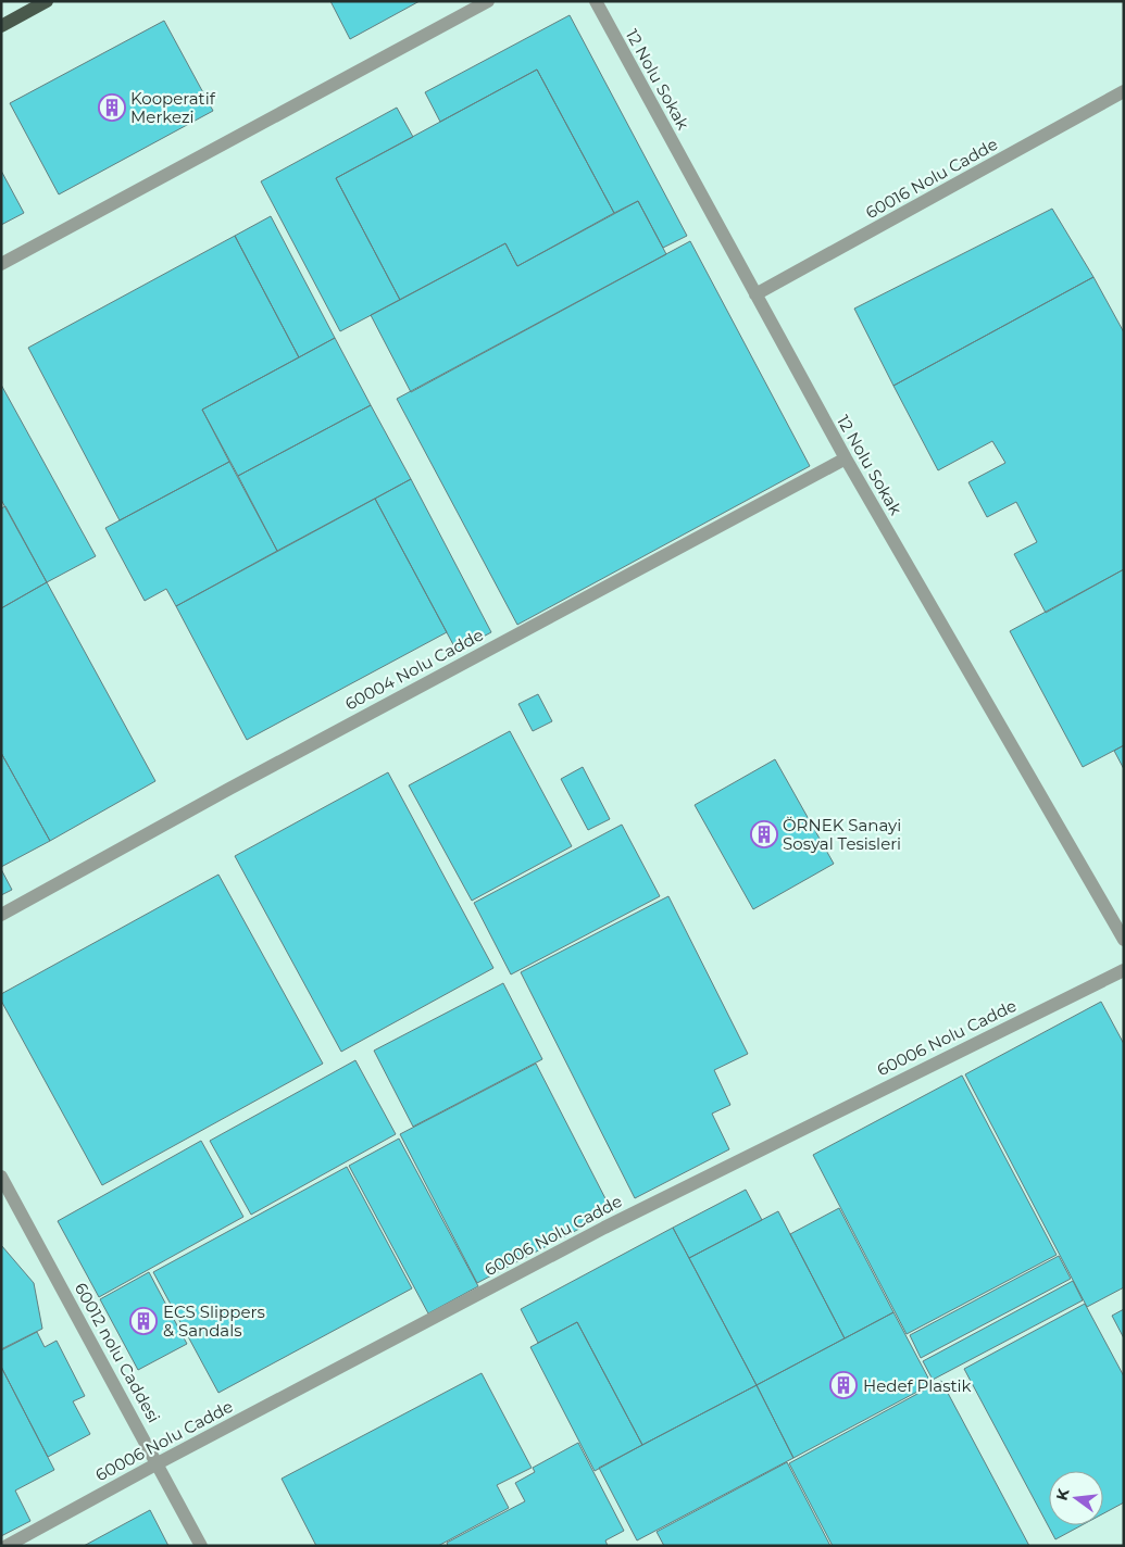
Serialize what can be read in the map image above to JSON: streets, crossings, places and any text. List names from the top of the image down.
{
  "streets": {
    "street": [
      "12 Nolu Sokak",
      "60016 Nolu Cadde",
      "60004 Nolu Cadde",
      "60006 Nolu Cadde",
      "60012 nolu Caddesi"
    ]
  },
  "crossings": [
    ["12 Nolu Sokak", "60016 Nolu Cadde"],
    ["12 Nolu Sokak", "60004 Nolu Cadde"],
    ["60006 Nolu Cadde", "60012 nolu Caddesi"]
  ],
  "places": {
    "building": [
      "Kooperatif Merkezi",
      "ÖRNEK Sanayi Sosyal Tesisleri",
      "ECS Slippers & Sandals",
      "Hedef Plastik"
    ]
  },
  "north": "left"
}
